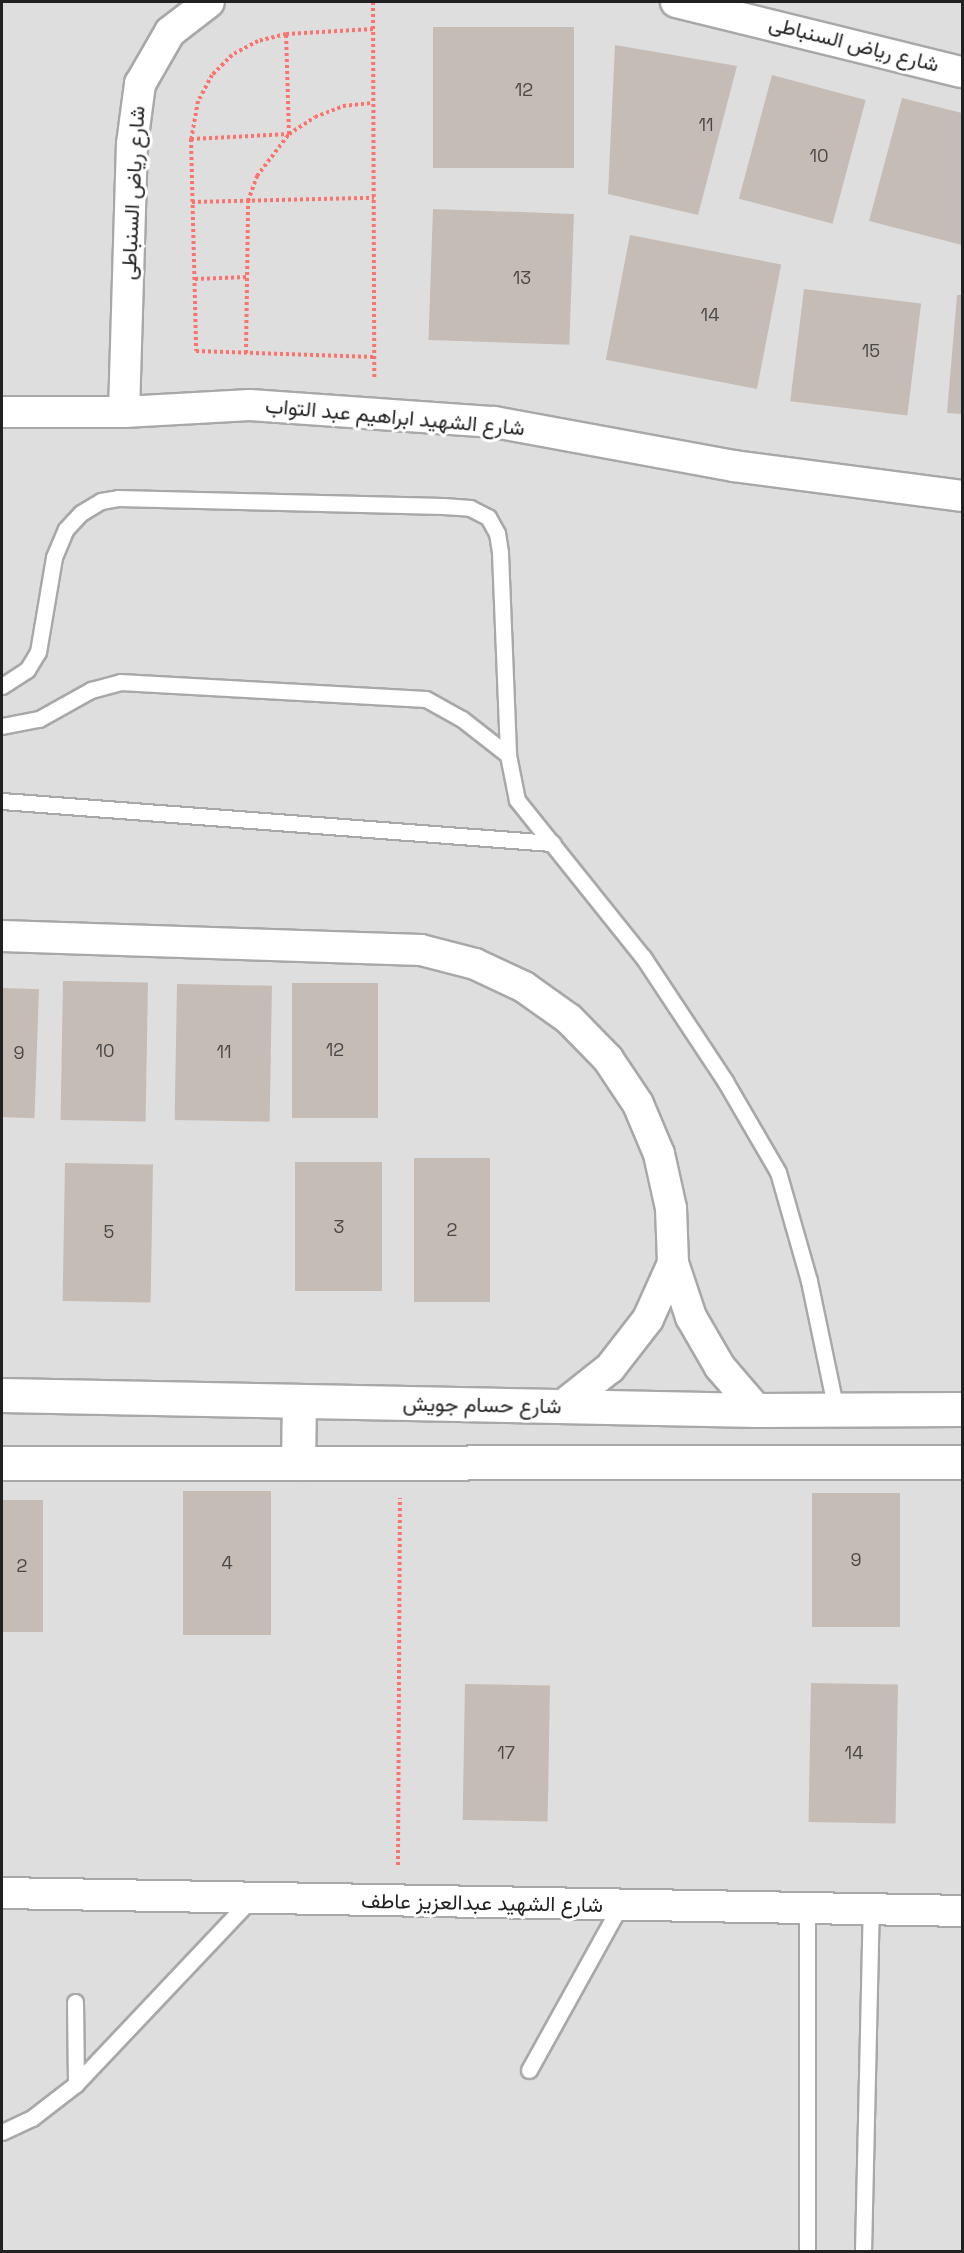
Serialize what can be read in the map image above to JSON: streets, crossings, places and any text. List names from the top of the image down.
{
  "streets": {
    "street": [
      "شارع رياض السنباطى",
      "شارع الشهيد ابراهيم عبد التواب",
      "شارع حسام جويش",
      "شارع الشهيد عبدالعزيز عاطف"
    ]
  },
  "crossings": [
    ["شارع رياض السنباطى", "شارع الشهيد ابراهيم عبد التواب"]
  ],
  "house_numbers": [
    "12",
    "11",
    "10",
    "13",
    "14",
    "15",
    "12",
    "10",
    "11",
    "9",
    "3",
    "2",
    "5",
    "9",
    "4",
    "2",
    "17",
    "14"
  ]
}
